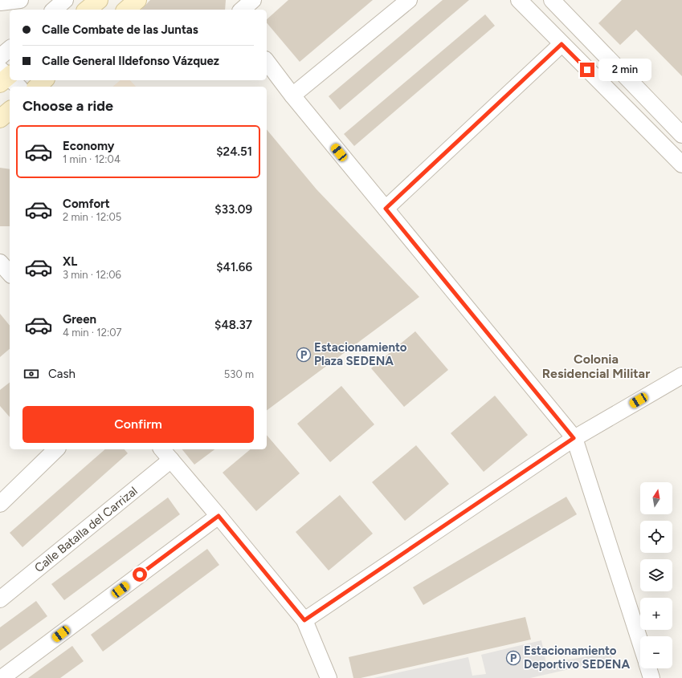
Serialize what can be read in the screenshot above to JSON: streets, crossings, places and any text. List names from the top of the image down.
{
  "streets": {
    "street": ["Calle Batalla del Carrizal"]
  },
  "districts": ["Colonia Residencial Militar"],
  "places": {
    "parking": ["Estacionamiento Plaza SEDENA", "Estacionamiento Deportivo SEDENA"]
  },
  "north": "top",
  "page": {
    "banner": ["Calle Combate de las Juntas", "Calle General Ildefonso Vázquez"],
    "bubble": "2 min",
    "heading": "Choose a ride",
    "list": [
      {
        "name": "Economy",
        "note": "1 min · 12:04",
        "value": "$24.51"
      },
      {
        "name": "Comfort",
        "note": "2 min · 12:05",
        "value": "$33.09"
      },
      {
        "name": "XL",
        "note": "3 min · 12:06",
        "value": "$41.66"
      },
      {
        "name": "Green",
        "note": "4 min · 12:07",
        "value": "$48.37"
      }
    ],
    "pay": ["Cash", "530 m"],
    "buttons": "Confirm",
    "map_buttons": ["+", "−"]
  }
}
